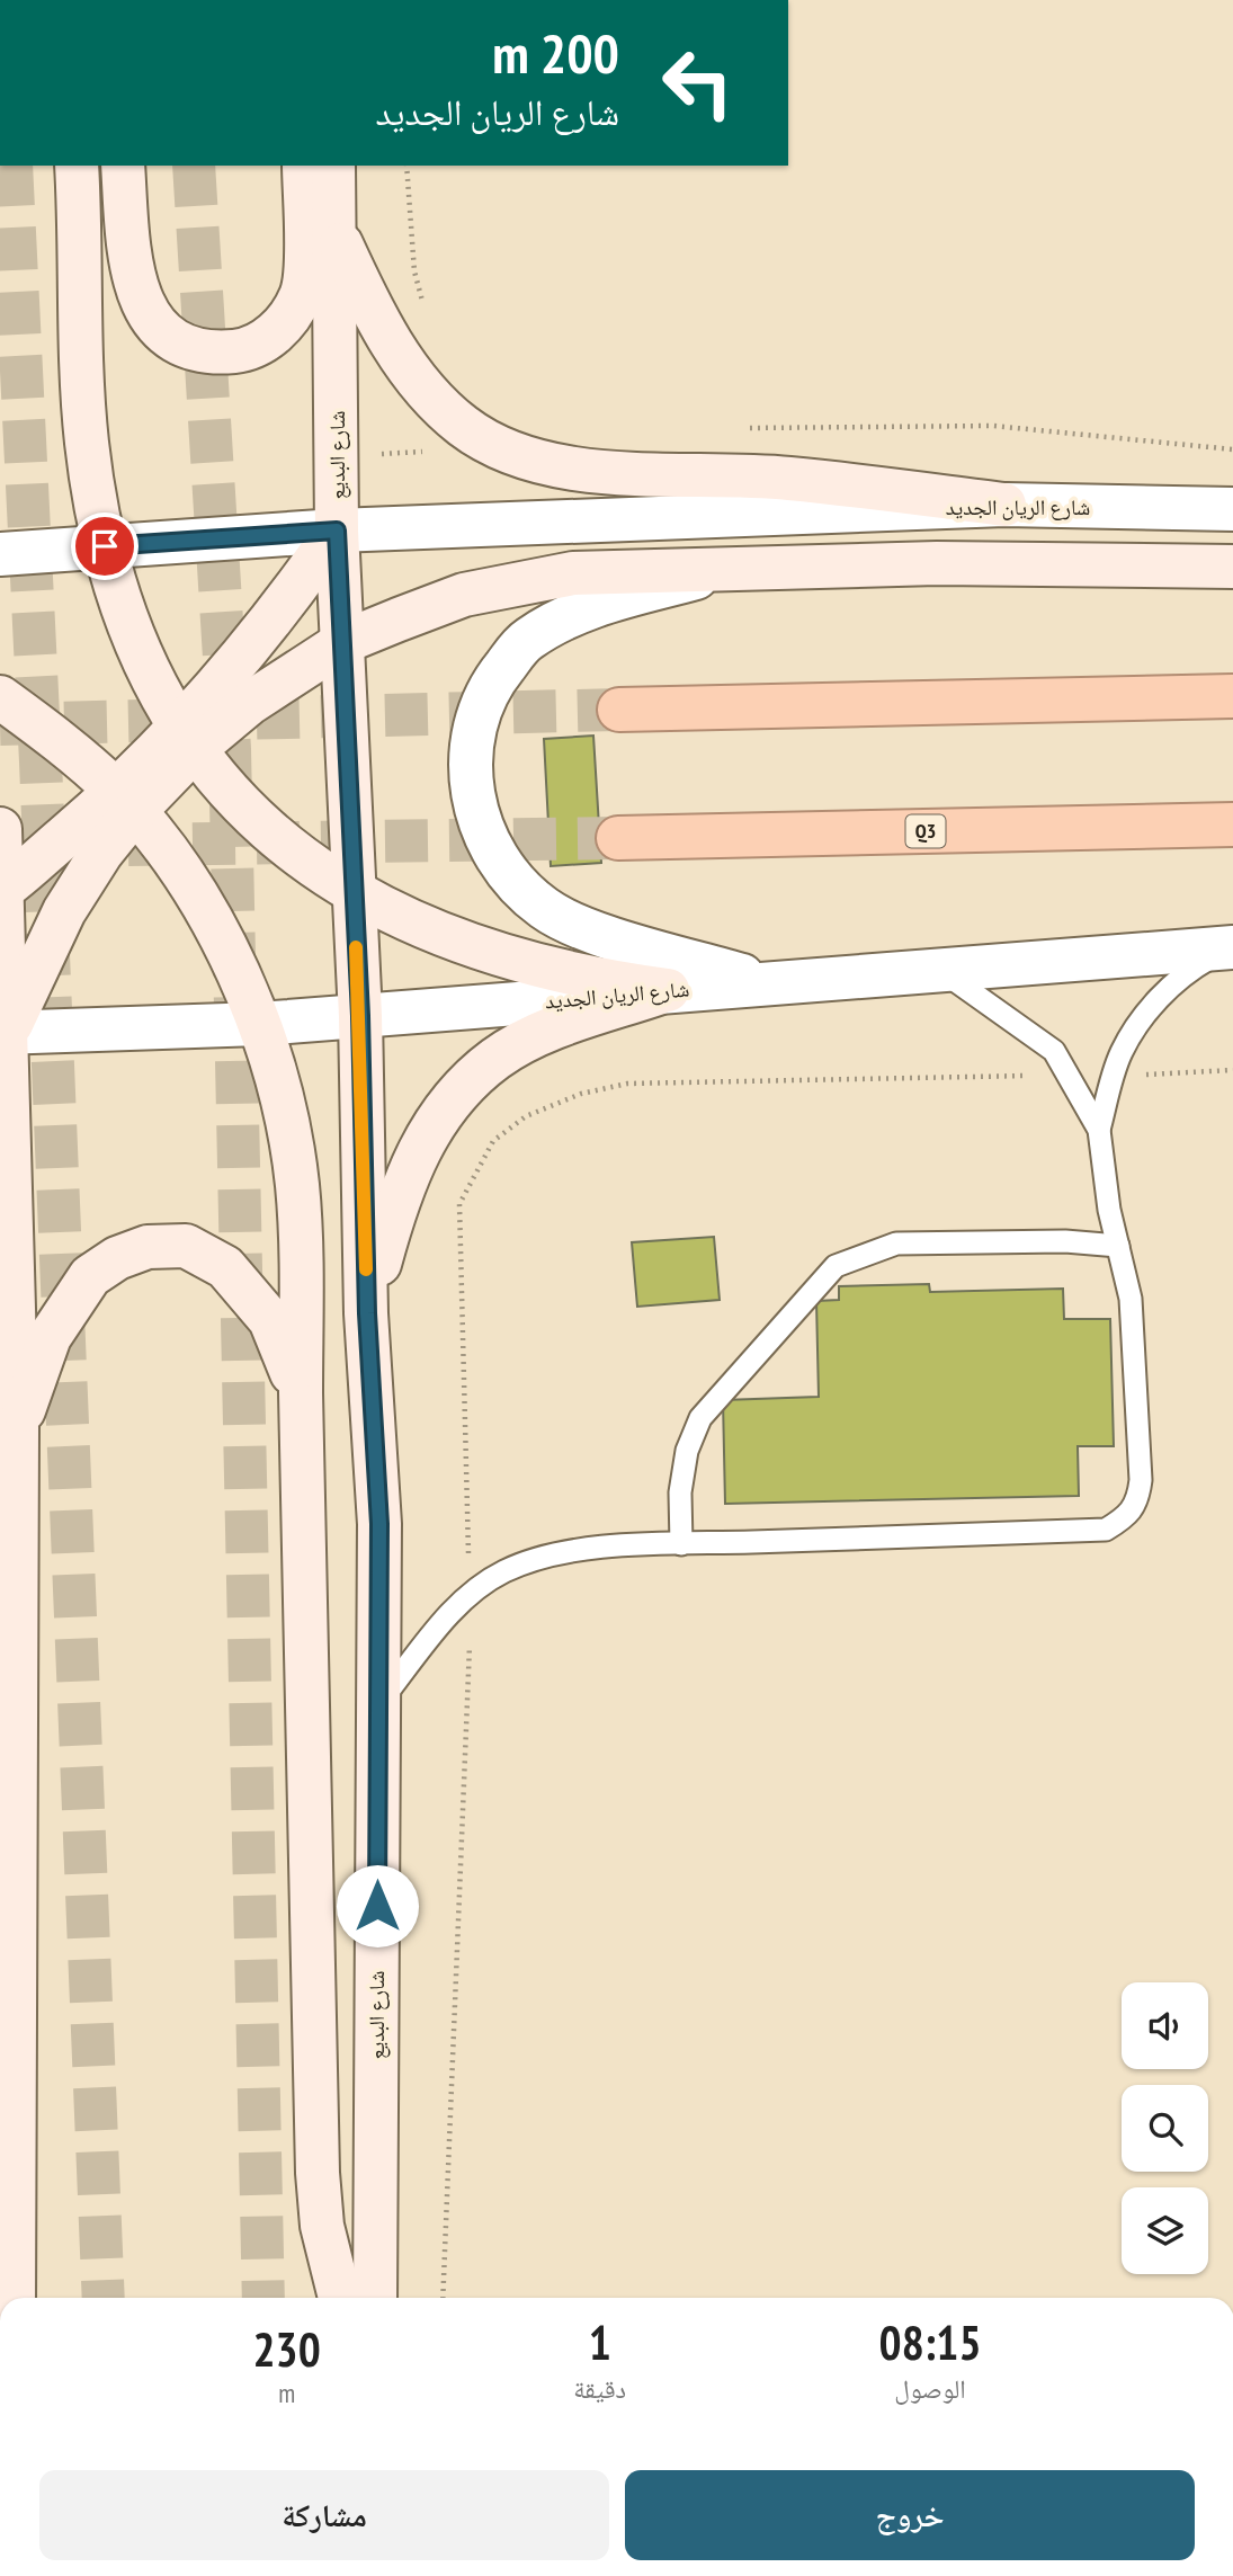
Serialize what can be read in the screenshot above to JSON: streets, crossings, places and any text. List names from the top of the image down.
{
  "streets": {
    "highway": ["Q3"],
    "main road": ["شارع البديع"],
    "street": ["شارع الريان الجديد"]
  },
  "crossings": [
    ["شارع البديع", "شارع الريان الجديد"]
  ],
  "page": {
    "turn": ["200 m", "شارع الريان الجديد"],
    "eta": [
      "08:15",
      "الوصول",
      "1",
      "دقيقة",
      "230",
      "m"
    ],
    "buttons": ["خروج", "مشاركة"]
  }
}
